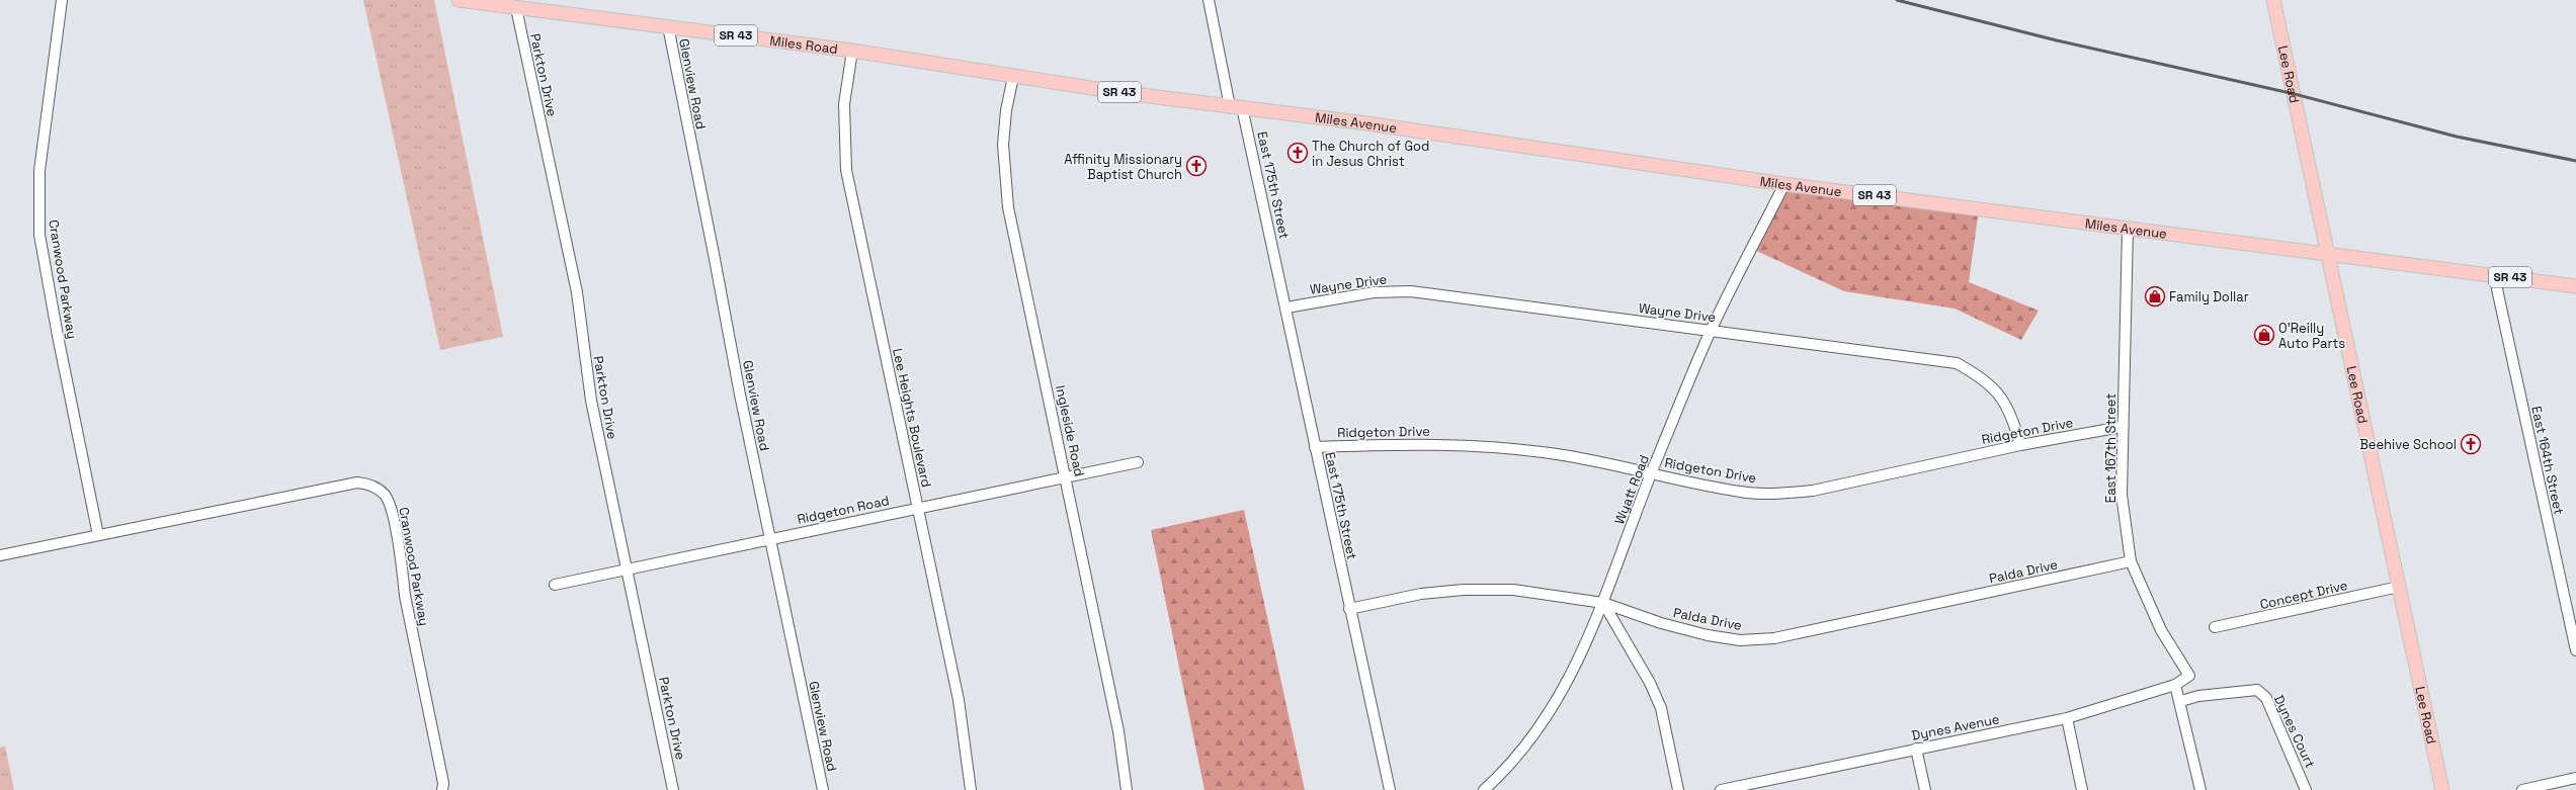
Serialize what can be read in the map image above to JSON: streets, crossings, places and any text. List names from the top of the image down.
{
  "streets": {
    "main road": [
      "SR 43",
      "Miles Road",
      "Lee Road",
      "Miles Avenue"
    ],
    "street": [
      "Parkton Drive",
      "Glenview Road",
      "East 175th Street",
      "Cranwood Parkway",
      "Wayne Drive",
      "Lee Heights Boulevard",
      "Ingleside Road",
      "Ridgeton Drive",
      "East 167th Street",
      "East 164th Street",
      "Wyatt Road",
      "Ridgeton Road",
      "Palda Drive",
      "Concept Drive",
      "Dynes Avenue",
      "Dynes Court"
    ]
  },
  "crossings": [
    ["Miles Road", "Parkton Drive"],
    ["Miles Road", "Glenview Road"],
    ["Miles Road", "Miles Avenue"],
    ["Miles Road", "Lee Heights Boulevard"],
    ["Miles Road", "Ingleside Road"],
    ["Lee Road", "Miles Avenue"],
    ["Lee Road", "Concept Drive"],
    ["Parkton Drive", "Ridgeton Road"],
    ["Glenview Road", "Ridgeton Road"],
    ["Miles Avenue", "East 175th Street"],
    ["Miles Avenue", "East 167th Street"],
    ["Miles Avenue", "East 164th Street"],
    ["Miles Avenue", "Wyatt Road"],
    ["East 175th Street", "Wayne Drive"],
    ["East 175th Street", "Ridgeton Drive"],
    ["East 175th Street", "Palda Drive"],
    ["Wayne Drive", "Ridgeton Drive"],
    ["Wayne Drive", "Wyatt Road"],
    ["Lee Heights Boulevard", "Ridgeton Road"],
    ["Ingleside Road", "Ridgeton Road"],
    ["Ridgeton Drive", "East 167th Street"],
    ["Ridgeton Drive", "Wyatt Road"],
    ["East 167th Street", "Palda Drive"],
    ["East 167th Street", "Dynes Avenue"],
    ["Wyatt Road", "Palda Drive"]
  ],
  "places": {
    "church": ["The Church of God in Jesus Christ", "Affinity Missionary Baptist Church", "Beehive School"],
    "shop": ["Family Dollar", "O'Reilly Auto Parts"]
  }
}
